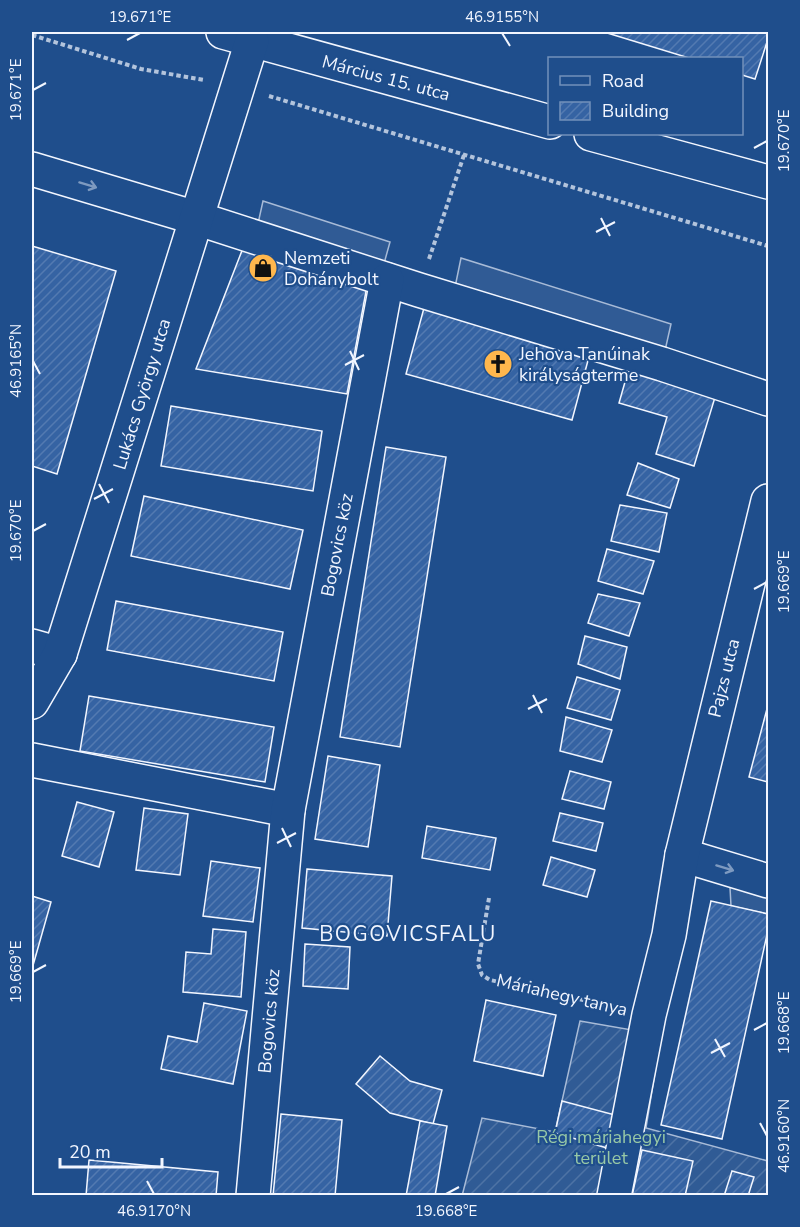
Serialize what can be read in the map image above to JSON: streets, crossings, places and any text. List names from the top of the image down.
{
  "streets": {
    "street": [
      "Március 15. utca",
      "Lukács György utca",
      "Bogovics köz",
      "Pajzs utca",
      "Máriahegy tanya"
    ]
  },
  "crossings": [
    ["Március 15. utca", "Lukács György utca"],
    ["Pajzs utca", "Máriahegy tanya"]
  ],
  "districts": ["BOGOVICSFALU"],
  "parks": ["Régi máriahegyi terület"],
  "places": {
    "shop": ["Nemzeti Dohánybolt"],
    "church": ["Jehova Tanúinak királyságterme"]
  },
  "legend": ["Road", "Building"],
  "scale_bar": "20 m",
  "coordinates": [
    "19.671°E",
    "46.9155°N",
    "19.670°E",
    "46.9165°N",
    "19.669°E",
    "19.668°E",
    "46.9160°N",
    "46.9170°N"
  ]
}
